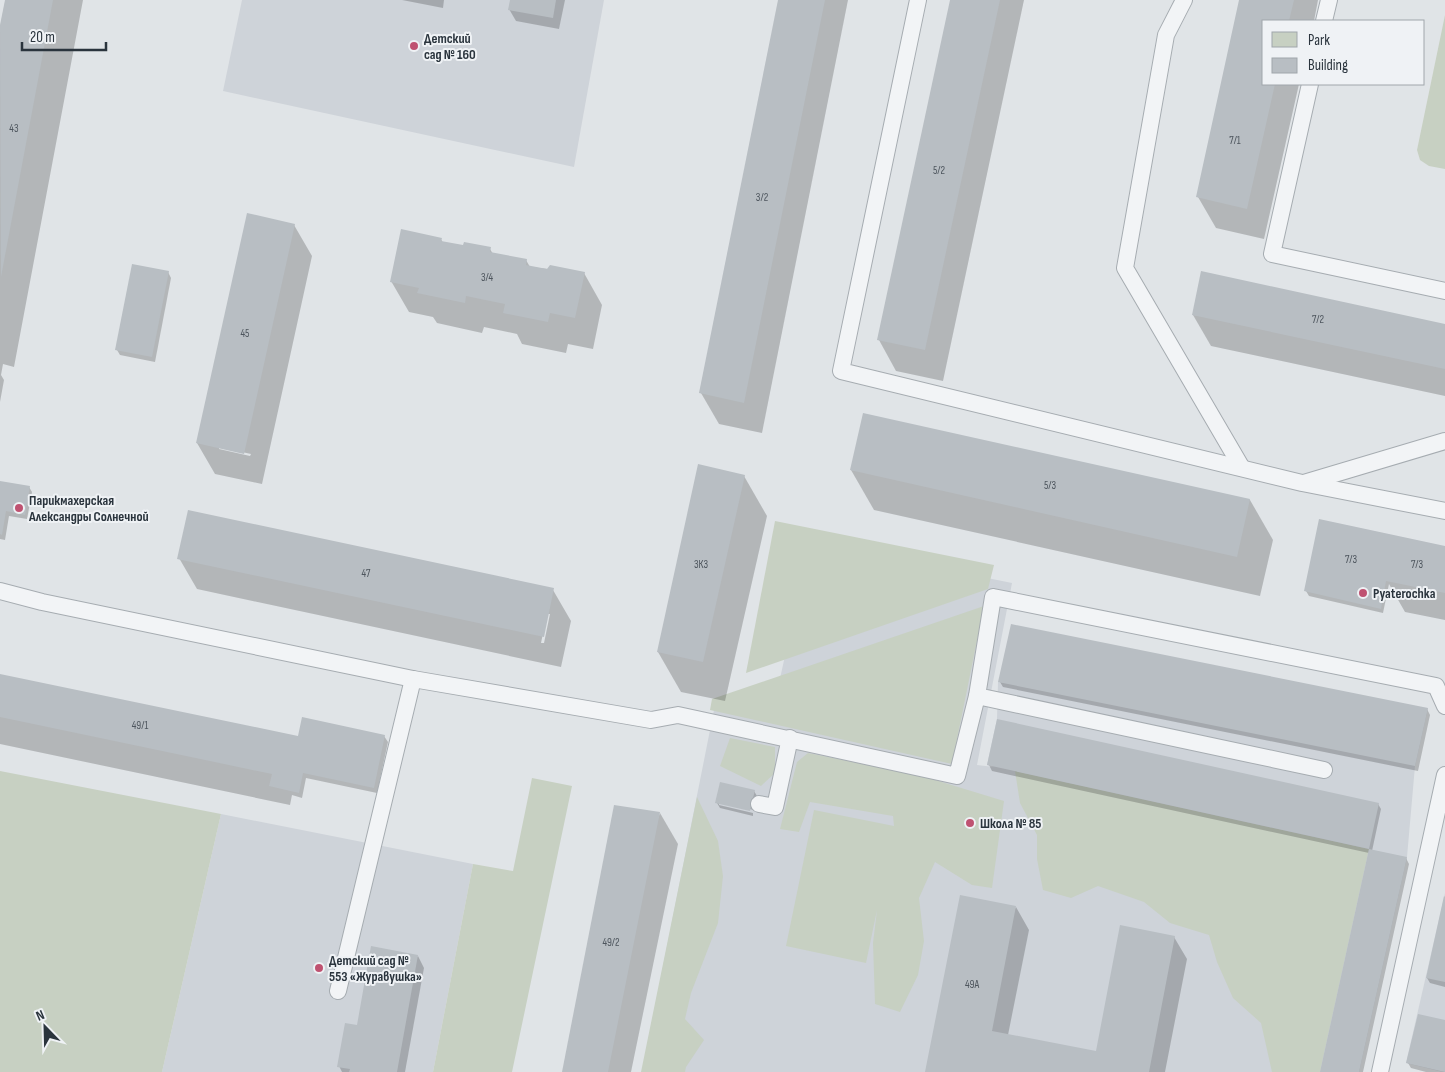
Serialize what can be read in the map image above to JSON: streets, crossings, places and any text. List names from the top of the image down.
{
  "places": [
    "Детский сад № 160",
    "Парикмахерская Александры Солнечной",
    "Pyaterochka",
    "Школа № 85",
    "Детский сад № 553 «Журавушка»"
  ],
  "house_numbers": [
    "43",
    "7/1",
    "5/2",
    "3/2",
    "3/4",
    "7/2",
    "45",
    "5/3",
    "7/3",
    "3К3",
    "7/3",
    "47",
    "49/1",
    "49/2",
    "49А"
  ],
  "legend": ["Park", "Building"],
  "scale_bar": "20 m",
  "north": "top left"
}
